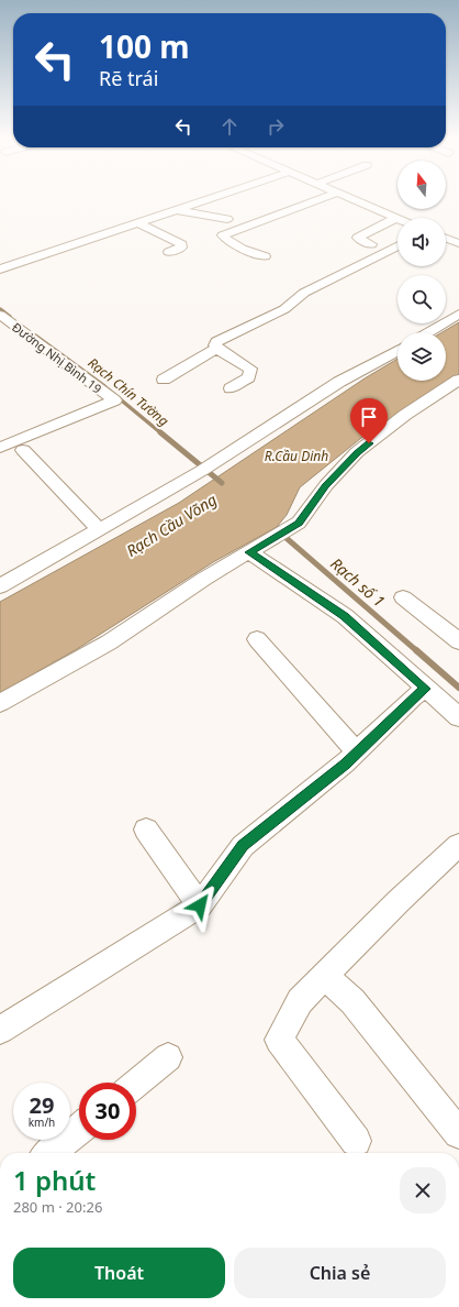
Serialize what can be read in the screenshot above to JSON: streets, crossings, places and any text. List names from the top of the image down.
{
  "streets": {
    "street": ["Đường Nhị Bình 19"]
  },
  "water": [
    "Rạch Chín Tường",
    "R.Cầu Dinh",
    "Rạch Cầu Võng",
    "Rạch số 1"
  ],
  "north": "top",
  "page": {
    "turn": ["100 m", "Rẽ trái"],
    "speed": "29 km/h",
    "limit": "30",
    "heading": ["1 phút", "280 m · 20:26"],
    "buttons": ["Thoát", "Chia sẻ"]
  }
}
